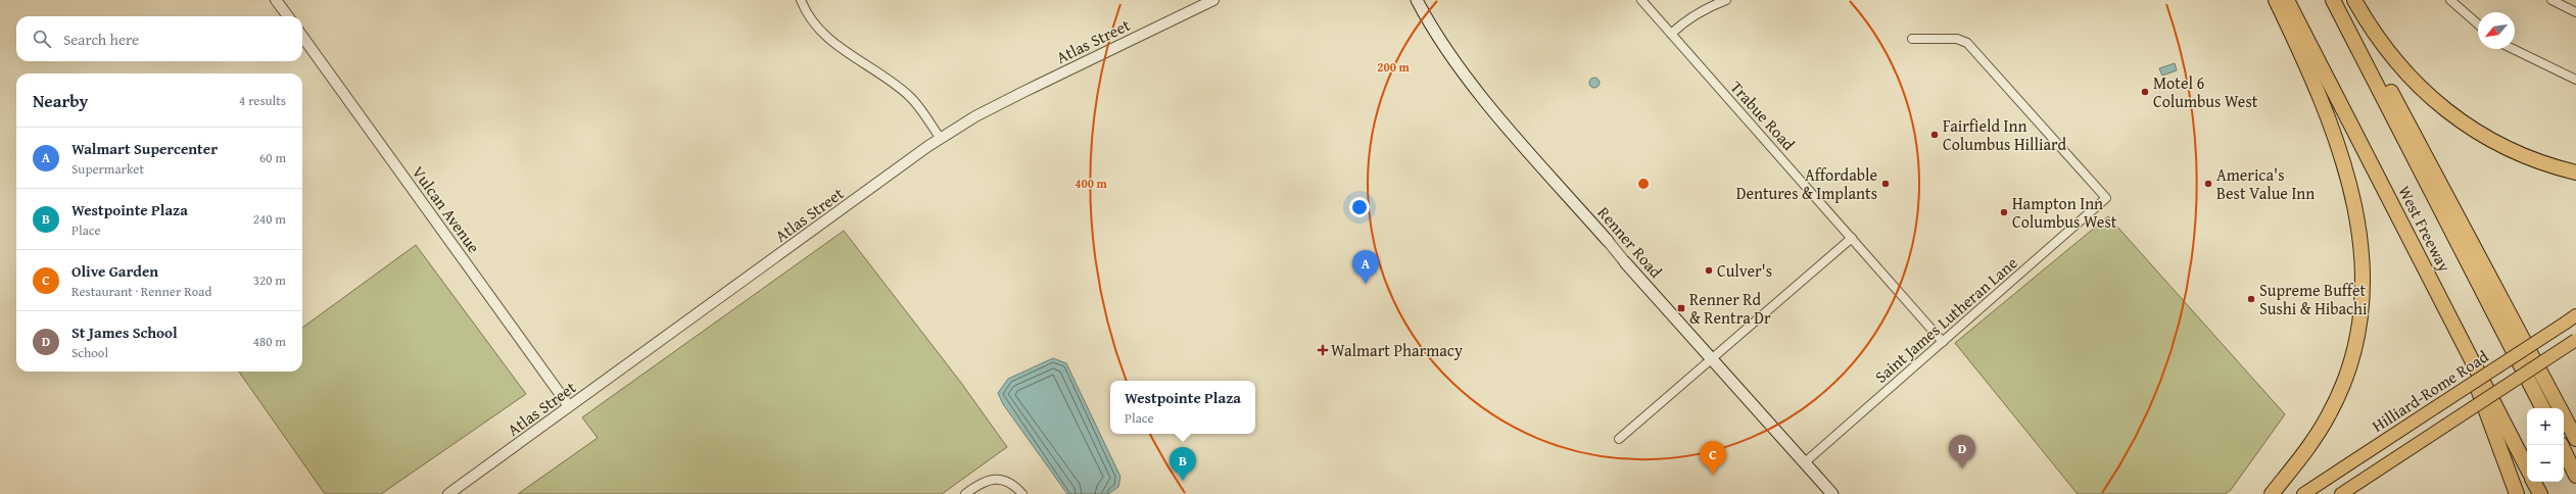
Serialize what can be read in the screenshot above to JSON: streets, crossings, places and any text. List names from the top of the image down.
{
  "streets": {
    "highway": ["West Freeway"],
    "main road": ["Renner Road", "Hilliard-Rome Road"],
    "street": [
      "Atlas Street",
      "Trabue Road",
      "Vulcan Avenue",
      "Saint James Lutheran Lane"
    ]
  },
  "crossings": [
    ["Atlas Street", "Vulcan Avenue"],
    ["Trabue Road", "Saint James Lutheran Lane"],
    ["Renner Road", "Saint James Lutheran Lane"]
  ],
  "places": {
    "other": [
      "Motel 6 Columbus West",
      "Fairfield Inn Columbus Hilliard",
      "Affordable Dentures & Implants",
      "America's Best Value Inn",
      "Hampton Inn Columbus West",
      "Culver's",
      "Supreme Buffet Sushi & Hibachi"
    ],
    "transit": ["Renner Rd & Rentra Dr"],
    "health": ["Walmart Pharmacy"]
  },
  "north": "bottom left",
  "page": {
    "search": "Search here",
    "heading": ["Nearby", "4 results"],
    "list": [
      {
        "mark": "A",
        "name": "Walmart Supercenter",
        "note": "Supermarket",
        "value": "60 m"
      },
      {
        "mark": "B",
        "name": "Westpointe Plaza",
        "note": "Place",
        "value": "240 m"
      },
      {
        "mark": "C",
        "name": "Olive Garden",
        "note": "Restaurant · Renner Road",
        "value": "320 m"
      },
      {
        "mark": "D",
        "name": "St James School",
        "note": "School",
        "value": "480 m"
      }
    ],
    "pins": [
      "A",
      "D",
      "C",
      "B"
    ],
    "popup": ["Westpointe Plaza", "Place"],
    "map_buttons": ["+", "−"]
  },
  "rings": ["200 m", "400 m"]
}
